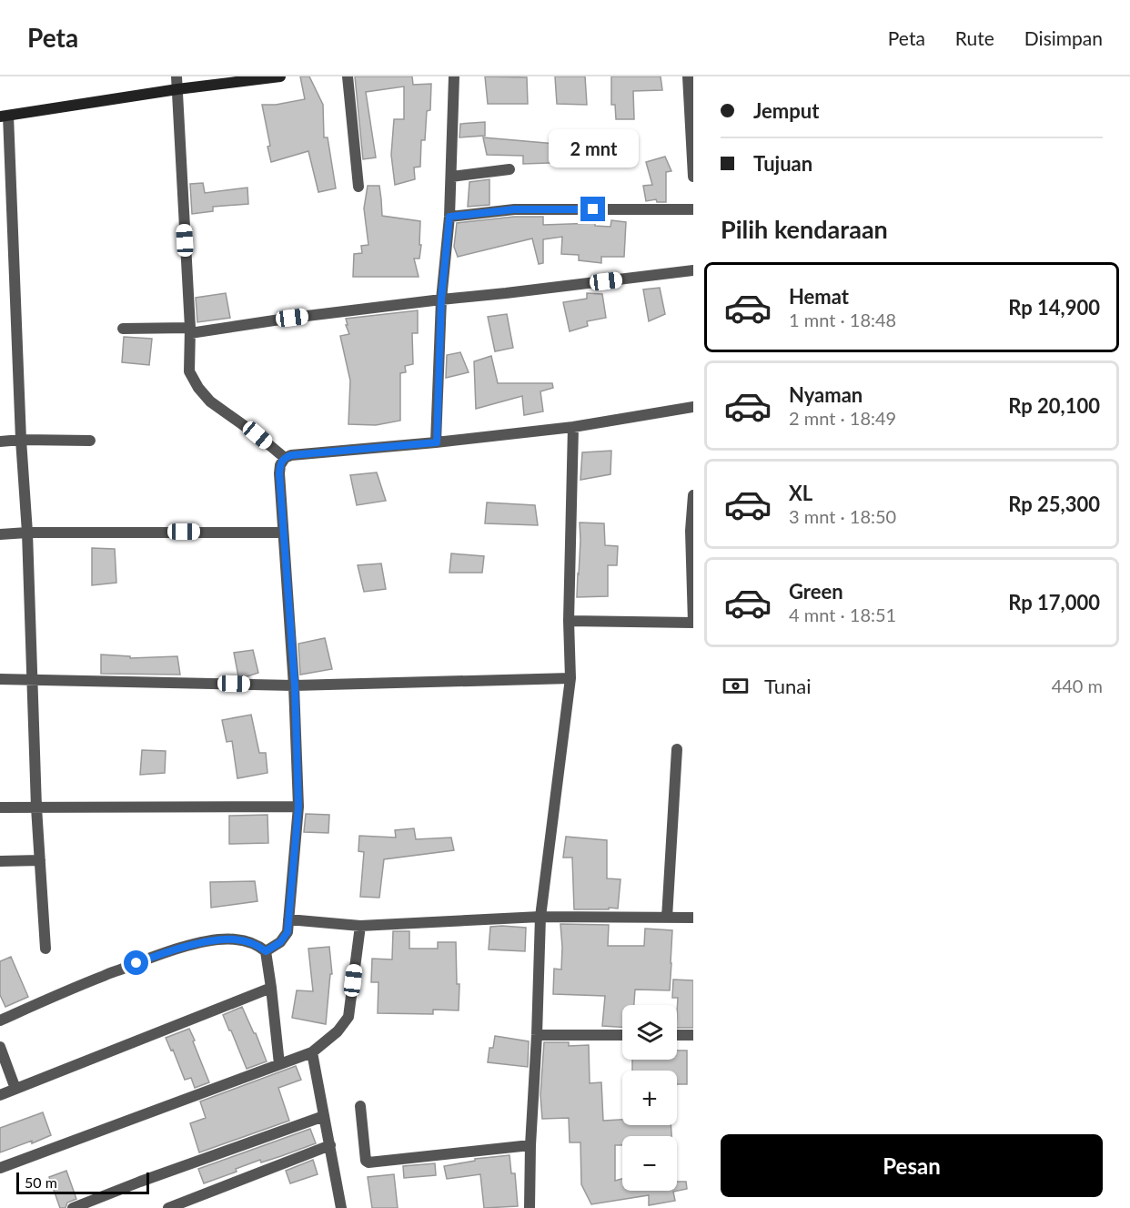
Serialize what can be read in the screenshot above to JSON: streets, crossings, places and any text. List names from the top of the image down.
{
  "scale_bar": "50 m",
  "page": {
    "header": "Peta",
    "nav": ["Peta", "Rute", "Disimpan"],
    "banner": ["Jemput", "Tujuan"],
    "bubble": "2 mnt",
    "heading": "Pilih kendaraan",
    "list": [
      {
        "name": "Hemat",
        "note": "1 mnt · 18:48",
        "value": "Rp 14,900"
      },
      {
        "name": "Nyaman",
        "note": "2 mnt · 18:49",
        "value": "Rp 20,100"
      },
      {
        "name": "XL",
        "note": "3 mnt · 18:50",
        "value": "Rp 25,300"
      },
      {
        "name": "Green",
        "note": "4 mnt · 18:51",
        "value": "Rp 17,000"
      }
    ],
    "pay": ["Tunai", "440 m"],
    "map_buttons": ["+", "−"],
    "buttons": "Pesan",
    "scale": "50 m"
  }
}
